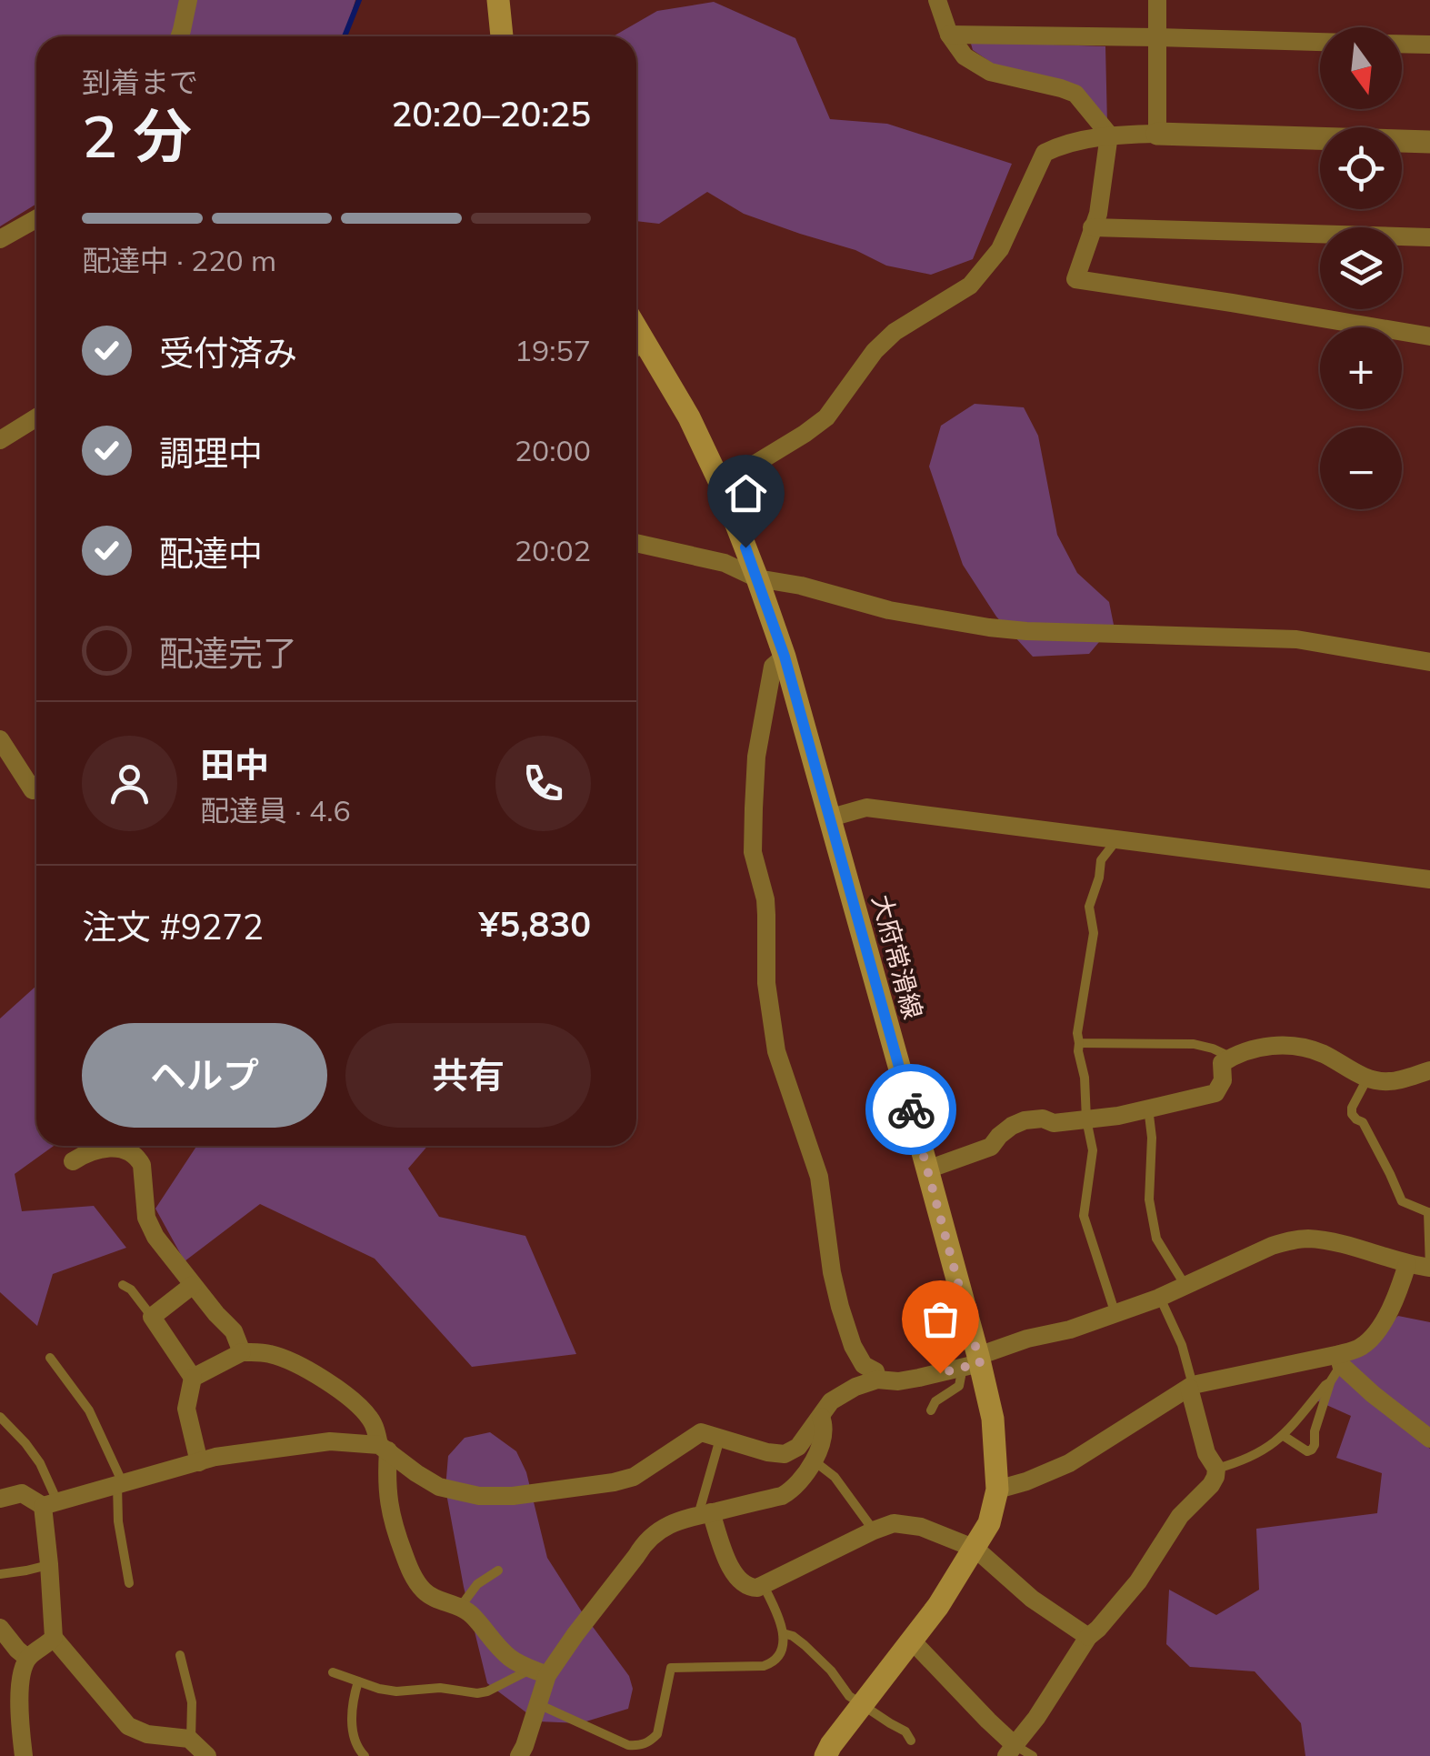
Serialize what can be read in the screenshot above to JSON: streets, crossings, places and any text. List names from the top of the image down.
{
  "streets": {
    "main road": ["大府常滑線"]
  },
  "north": "bottom",
  "page": {
    "map_buttons": ["+", "−"],
    "heading": ["2 分", "到着まで", "20:20–20:25"],
    "panel": [
      "田中",
      "配達員 · 4.6",
      "注文 #9272",
      "¥5,830"
    ],
    "bar": "配達中 · 220 m",
    "list": [
      ["受付済み", "19:57"],
      ["調理中", "20:00"],
      ["配達中", "20:02"],
      "配達完了"
    ],
    "buttons": ["ヘルプ", "共有"]
  }
}
